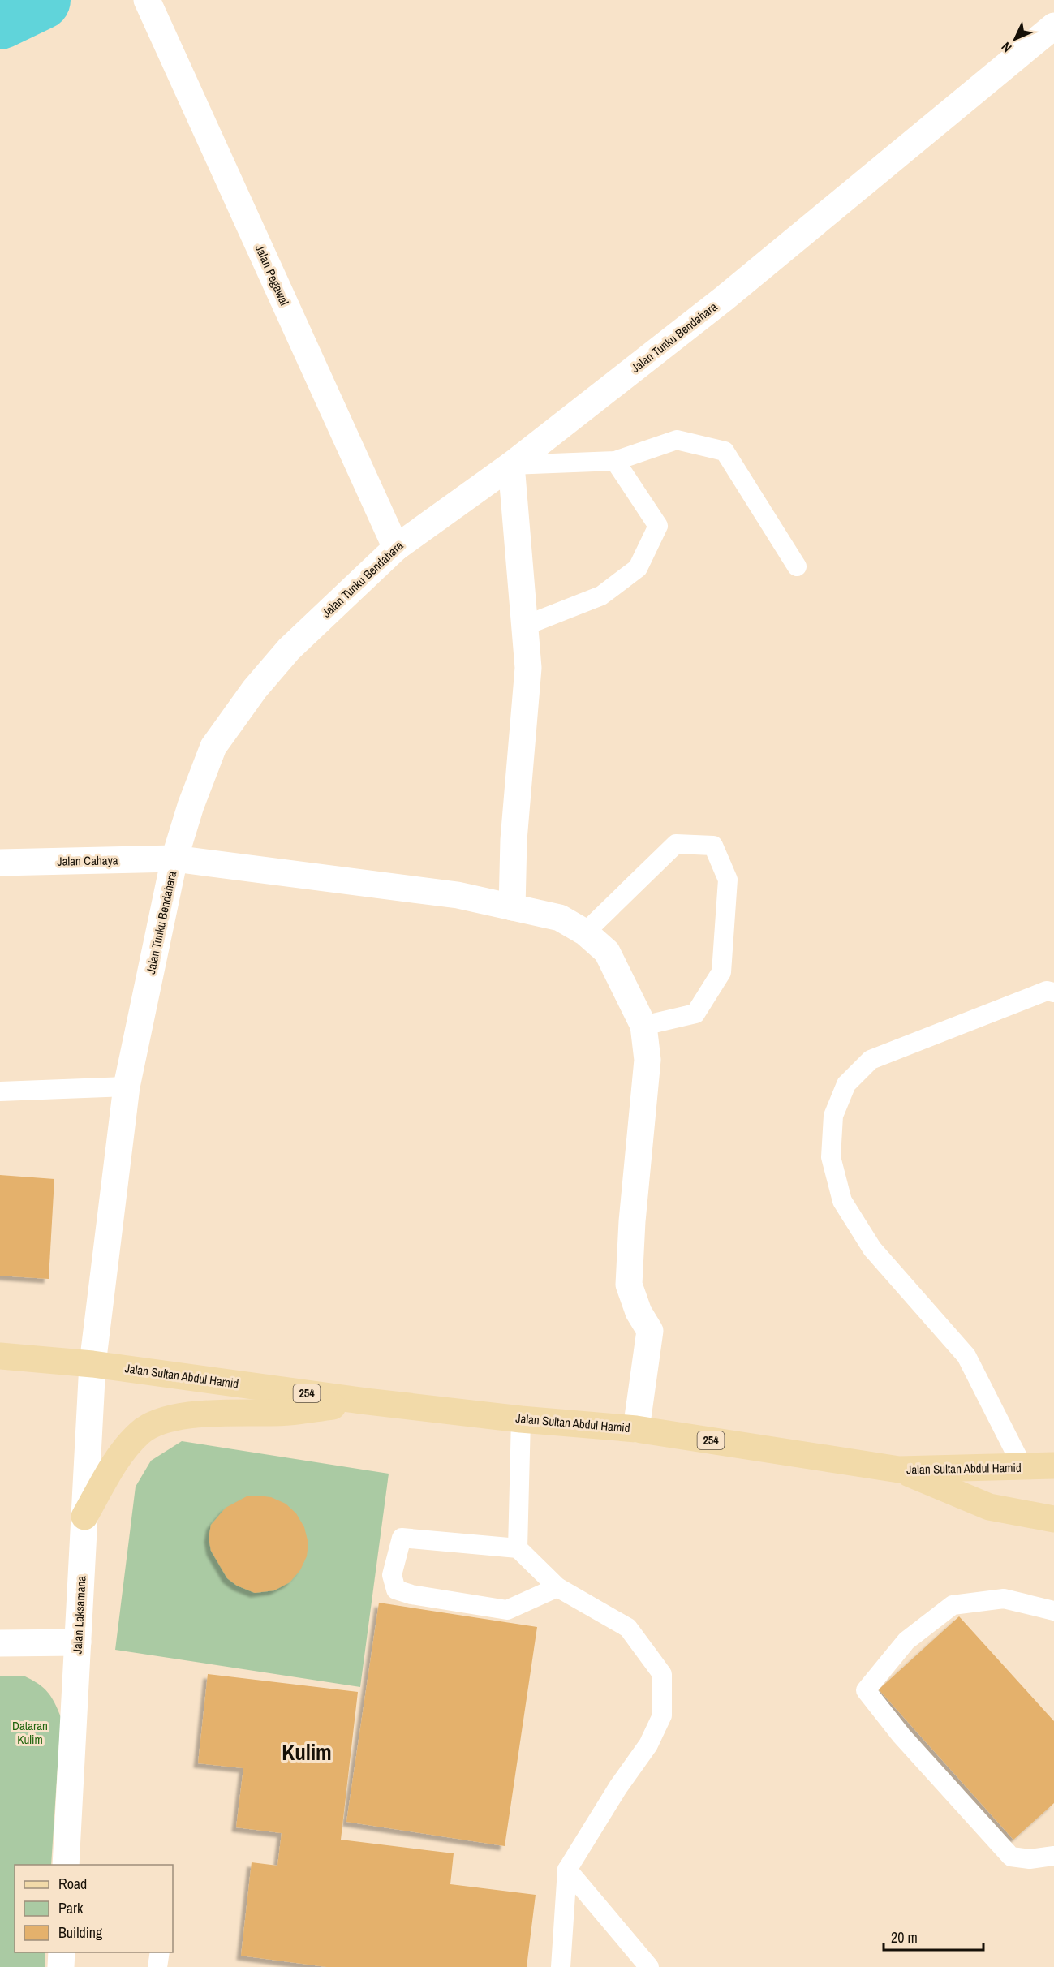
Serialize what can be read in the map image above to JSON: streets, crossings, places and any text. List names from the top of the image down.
{
  "streets": {
    "main road": ["Jalan Sultan Abdul Hamid", "254"],
    "street": [
      "Jalan Pegawal",
      "Jalan Tunku Bendahara",
      "Jalan Cahaya",
      "Jalan Laksamana"
    ]
  },
  "crossings": [
    ["Jalan Pegawal", "Jalan Tunku Bendahara"],
    ["Jalan Tunku Bendahara", "Jalan Cahaya"],
    ["Jalan Tunku Bendahara", "Jalan Sultan Abdul Hamid"],
    ["Jalan Tunku Bendahara", "254"],
    ["Jalan Tunku Bendahara", "Jalan Laksamana"],
    ["Jalan Sultan Abdul Hamid", "254"],
    ["Jalan Sultan Abdul Hamid", "Jalan Laksamana"],
    ["254", "Jalan Laksamana"]
  ],
  "districts": ["Kulim"],
  "parks": ["Dataran Kulim"],
  "legend": ["Road", "Park", "Building"],
  "scale_bar": "20 m",
  "north": "bottom left"
}
